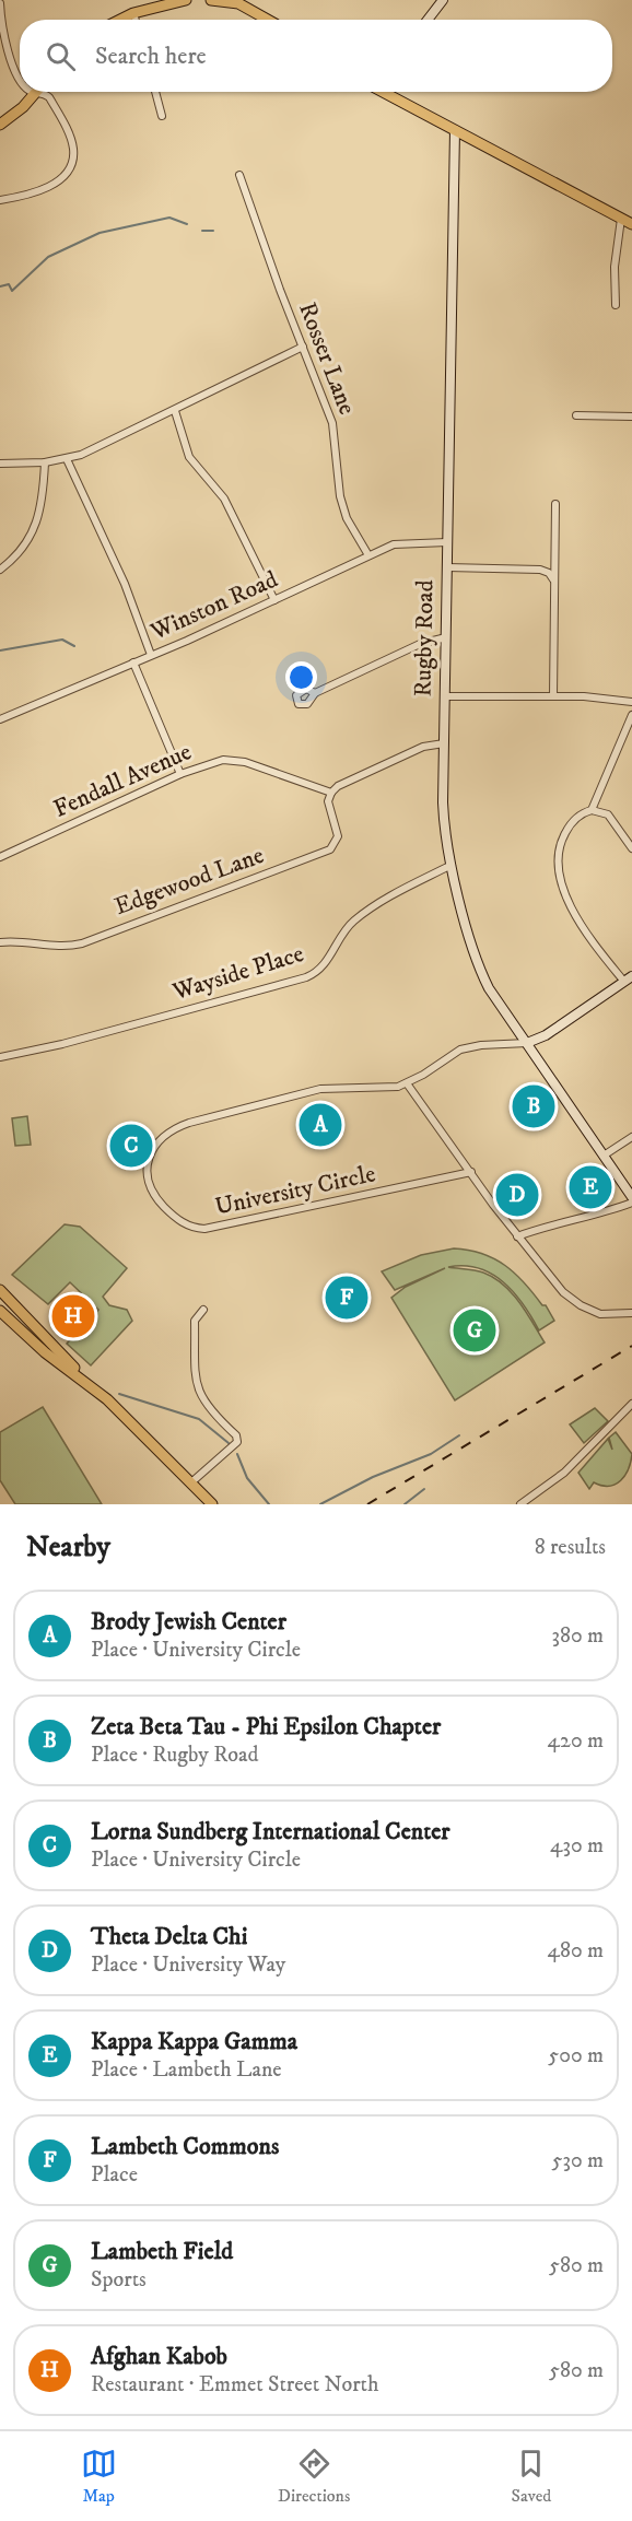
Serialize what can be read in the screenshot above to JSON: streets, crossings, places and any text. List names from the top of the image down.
{
  "streets": {
    "street": [
      "Rosser Lane",
      "Winston Road",
      "Rugby Road",
      "Fendall Avenue",
      "Edgewood Lane",
      "Wayside Place",
      "University Circle"
    ]
  },
  "crossings": [
    ["Rosser Lane", "Winston Road"],
    ["Winston Road", "Rugby Road"],
    ["Rugby Road", "Wayside Place"],
    ["Rugby Road", "University Circle"],
    ["Fendall Avenue", "Edgewood Lane"]
  ],
  "page": {
    "search": "Search here",
    "pins": [
      "B",
      "A",
      "C",
      "E",
      "D",
      "F",
      "H",
      "G"
    ],
    "heading": ["Nearby", "8 results"],
    "list": [
      {
        "mark": "A",
        "name": "Brody Jewish Center",
        "note": "Place · University Circle",
        "value": "380 m"
      },
      {
        "mark": "B",
        "name": "Zeta Beta Tau - Phi Epsilon Chapter",
        "note": "Place · Rugby Road",
        "value": "420 m"
      },
      {
        "mark": "C",
        "name": "Lorna Sundberg International Center",
        "note": "Place · University Circle",
        "value": "430 m"
      },
      {
        "mark": "D",
        "name": "Theta Delta Chi",
        "note": "Place · University Way",
        "value": "480 m"
      },
      {
        "mark": "E",
        "name": "Kappa Kappa Gamma",
        "note": "Place · Lambeth Lane",
        "value": "500 m"
      },
      {
        "mark": "F",
        "name": "Lambeth Commons",
        "note": "Place",
        "value": "530 m"
      },
      {
        "mark": "G",
        "name": "Lambeth Field",
        "note": "Sports",
        "value": "580 m"
      },
      {
        "mark": "H",
        "name": "Afghan Kabob",
        "note": "Restaurant · Emmet Street North",
        "value": "580 m"
      }
    ],
    "nav": ["Map", "Directions", "Saved"]
  }
}
